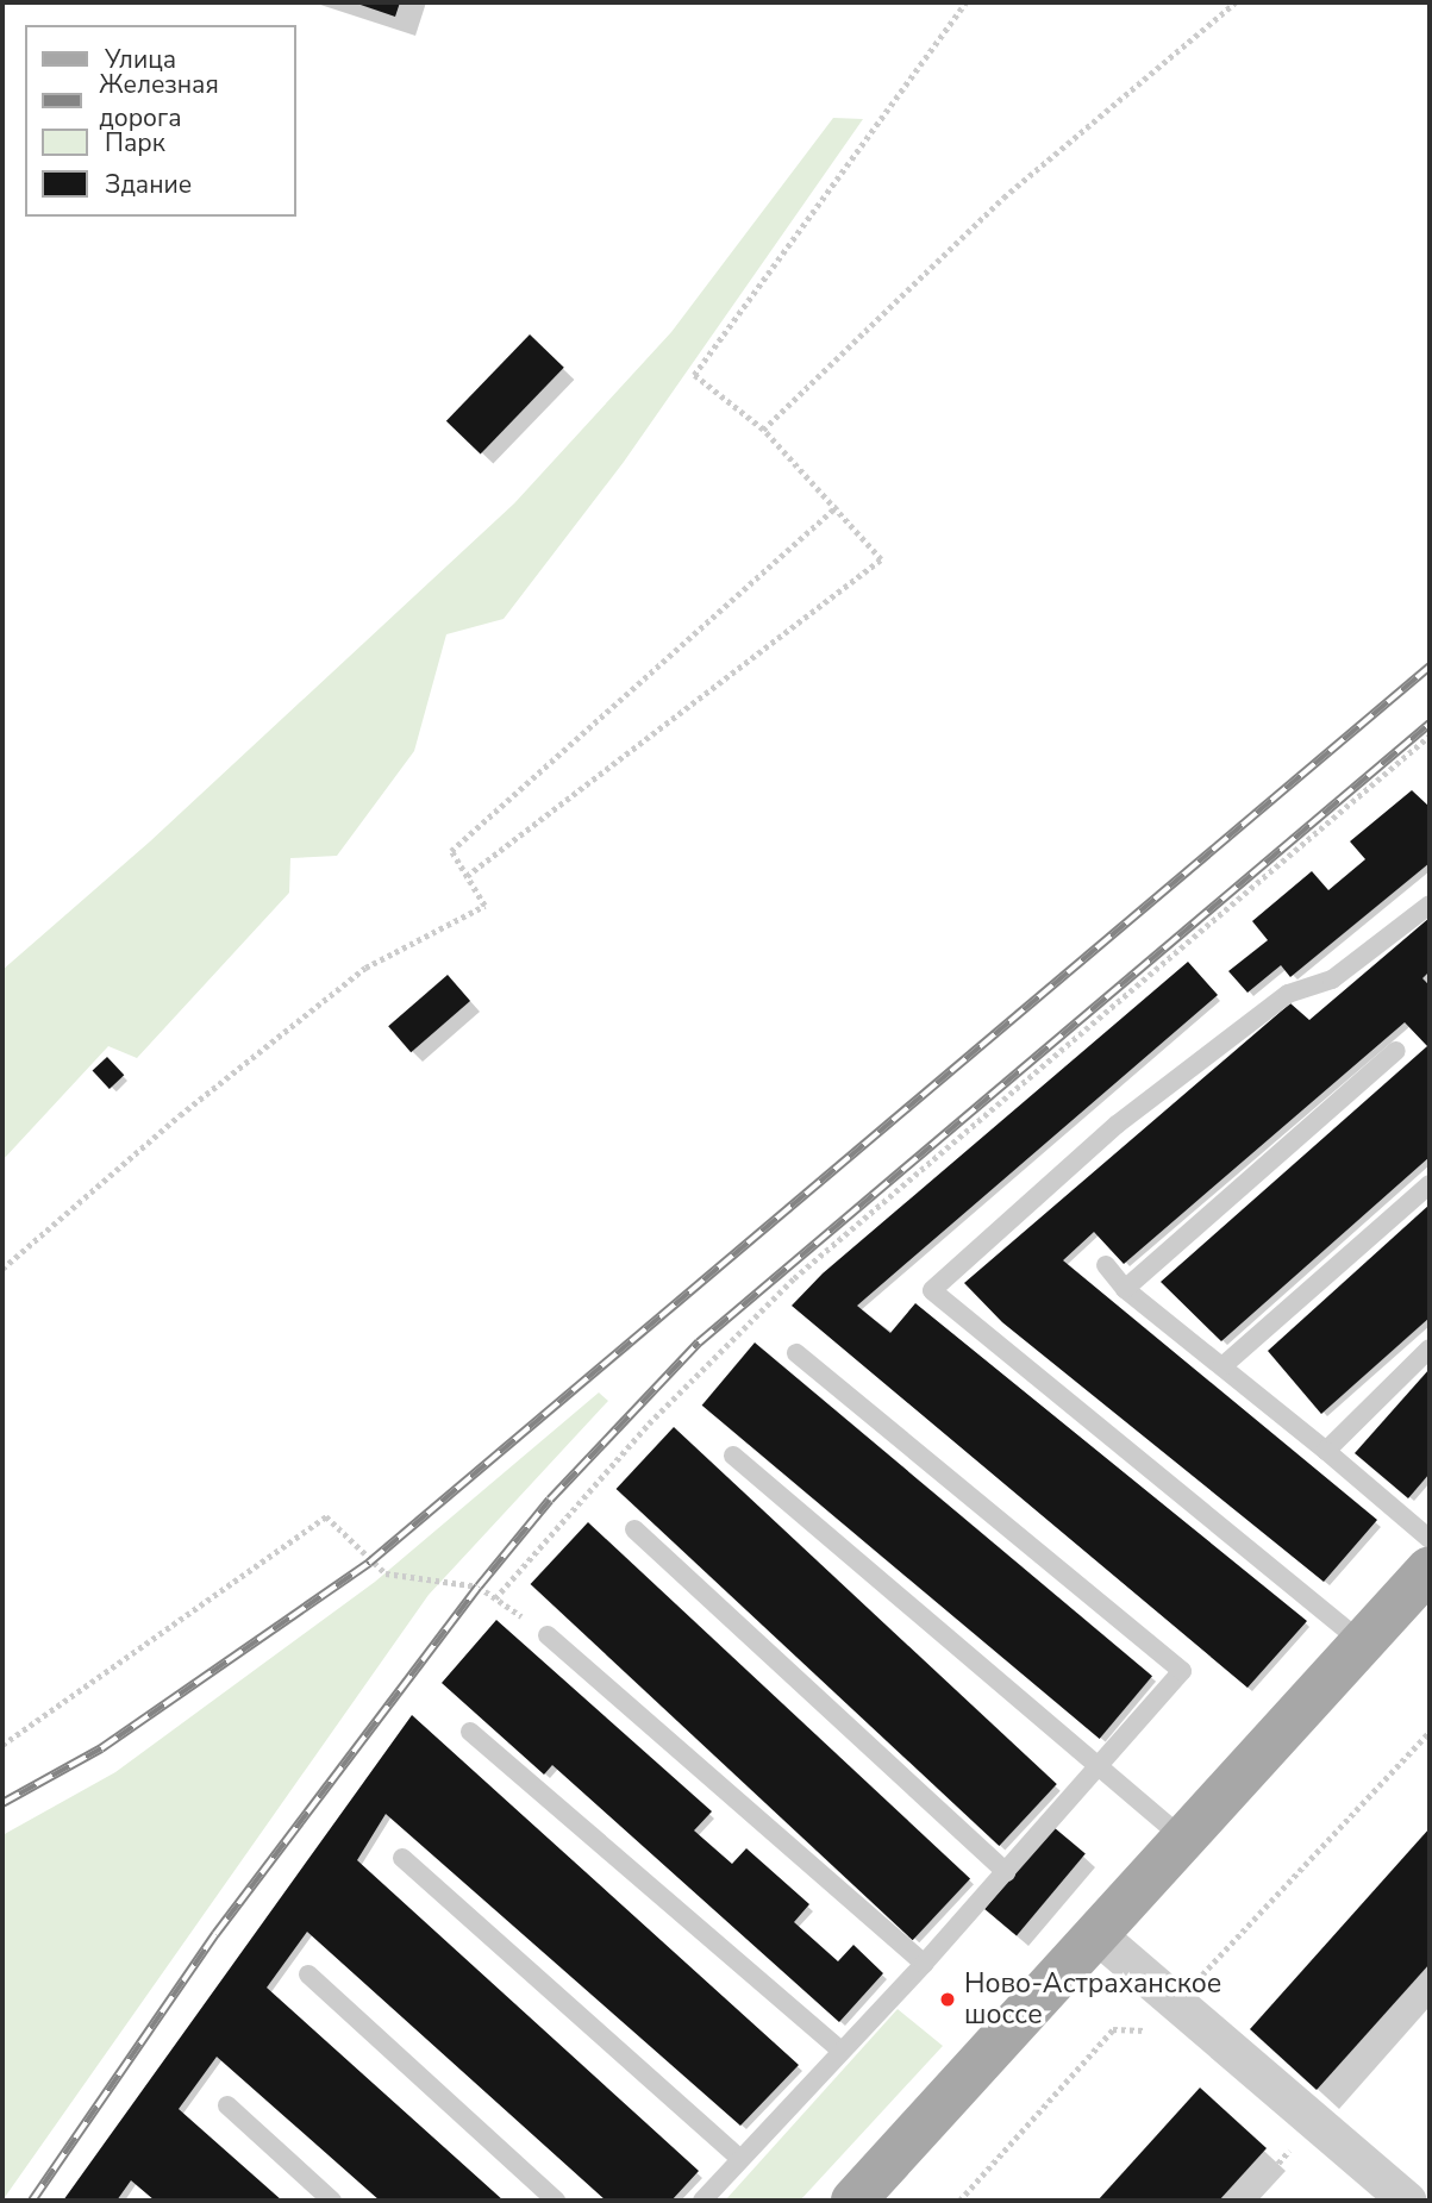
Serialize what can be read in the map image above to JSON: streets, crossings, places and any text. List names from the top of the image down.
{
  "places": ["Ново-Астраханское шоссе"],
  "legend": [
    "Улица",
    "Железная дорога",
    "Парк",
    "Здание"
  ]
}
